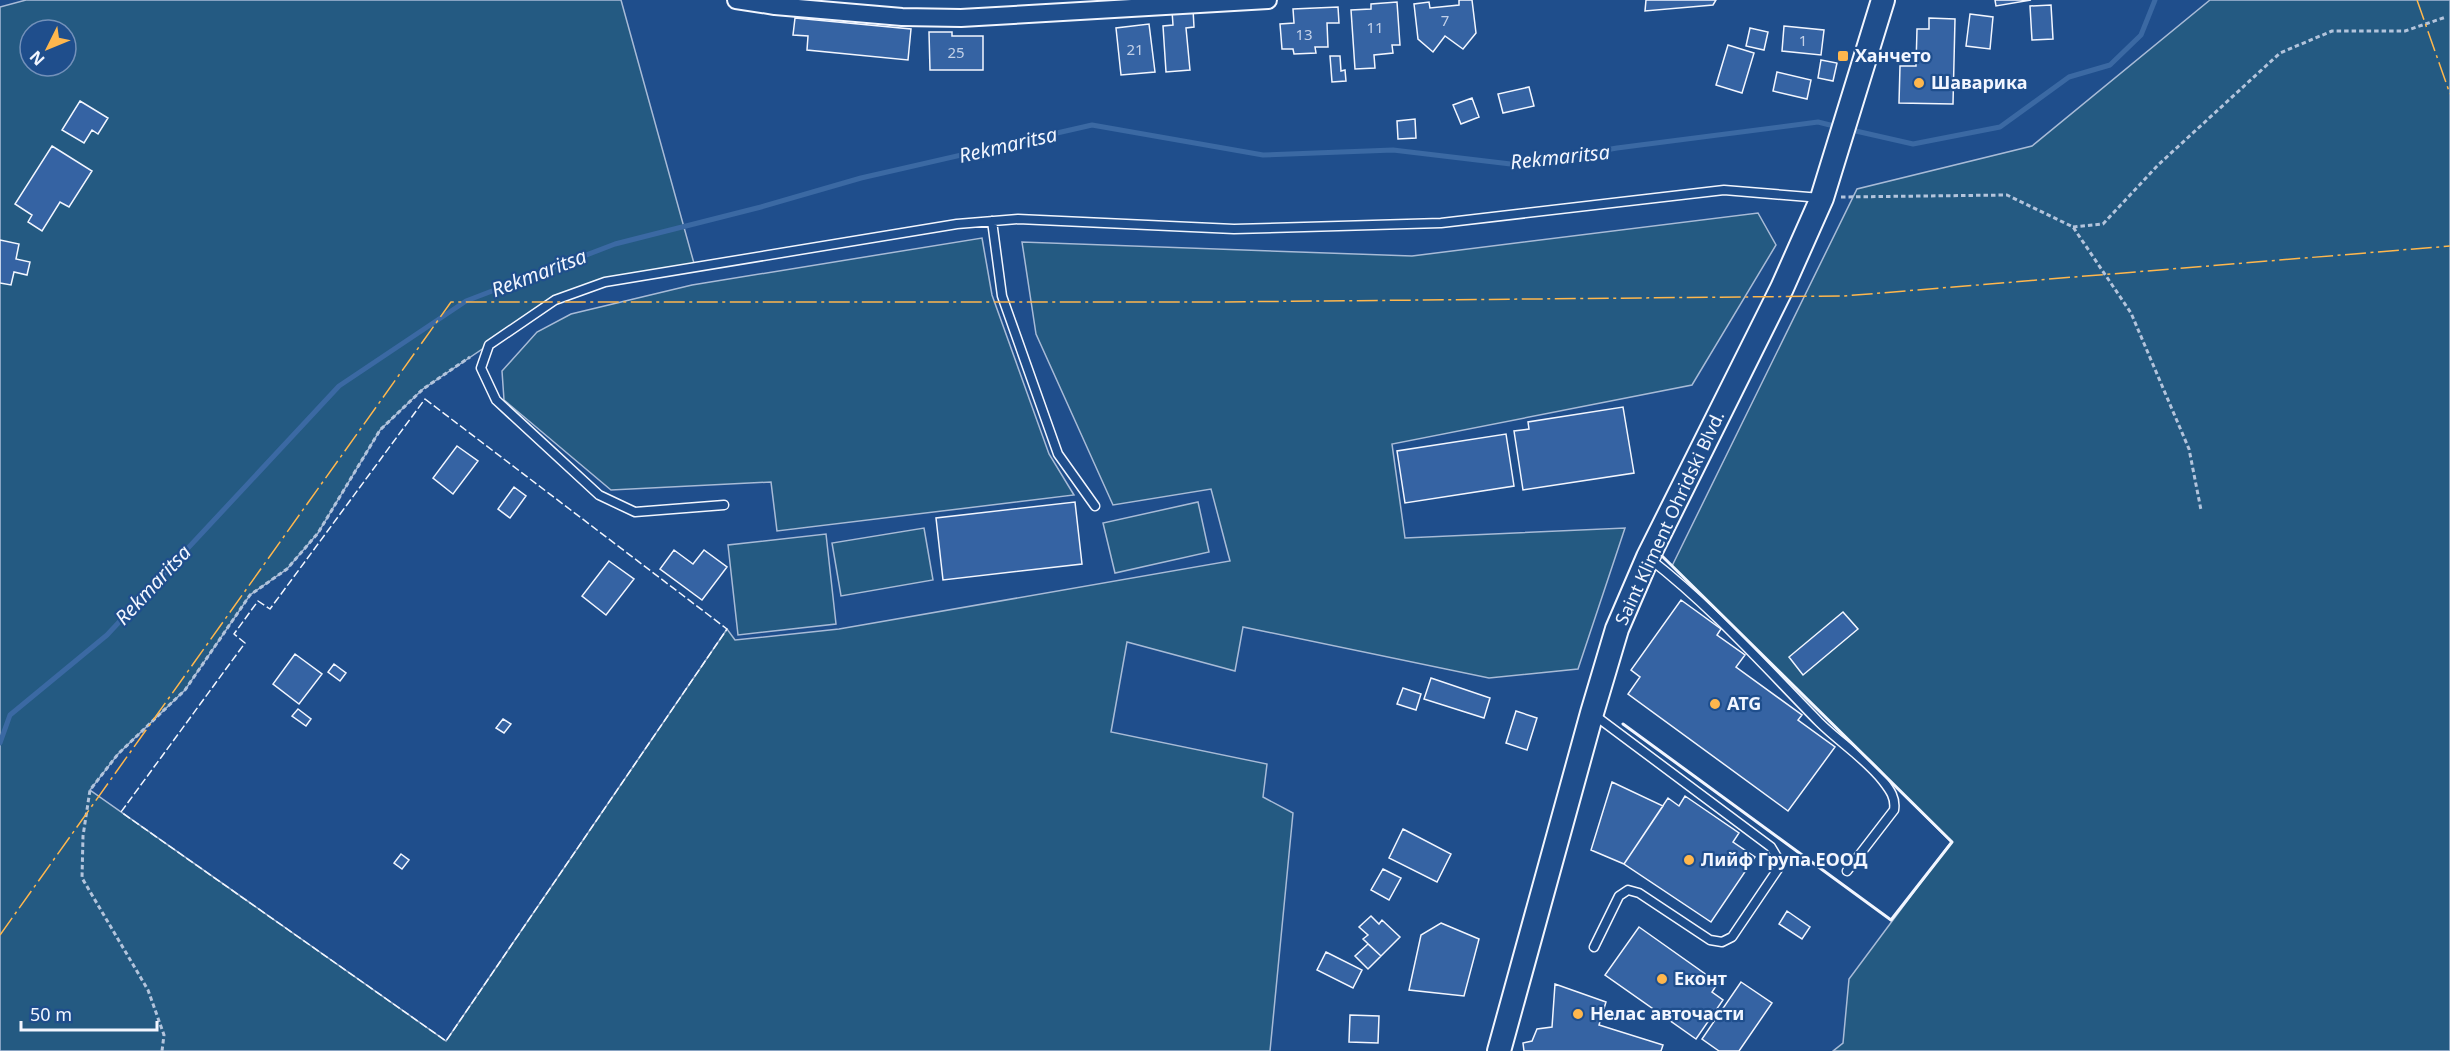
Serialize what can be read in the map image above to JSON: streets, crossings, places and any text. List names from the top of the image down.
{
  "streets": {
    "main road": ["Saint Kliment Ohridski Blvd."]
  },
  "water": ["Rekmaritsa"],
  "places": {
    "transit": ["Ханчето"],
    "other": [
      "Шаварика",
      "ATG",
      "Лийф Група ЕООД",
      "Еконт",
      "Нелас авточасти"
    ]
  },
  "house_numbers": [
    "7",
    "11",
    "13",
    "1",
    "21",
    "25"
  ],
  "scale_bar": "50 m",
  "north": "bottom left"
}
